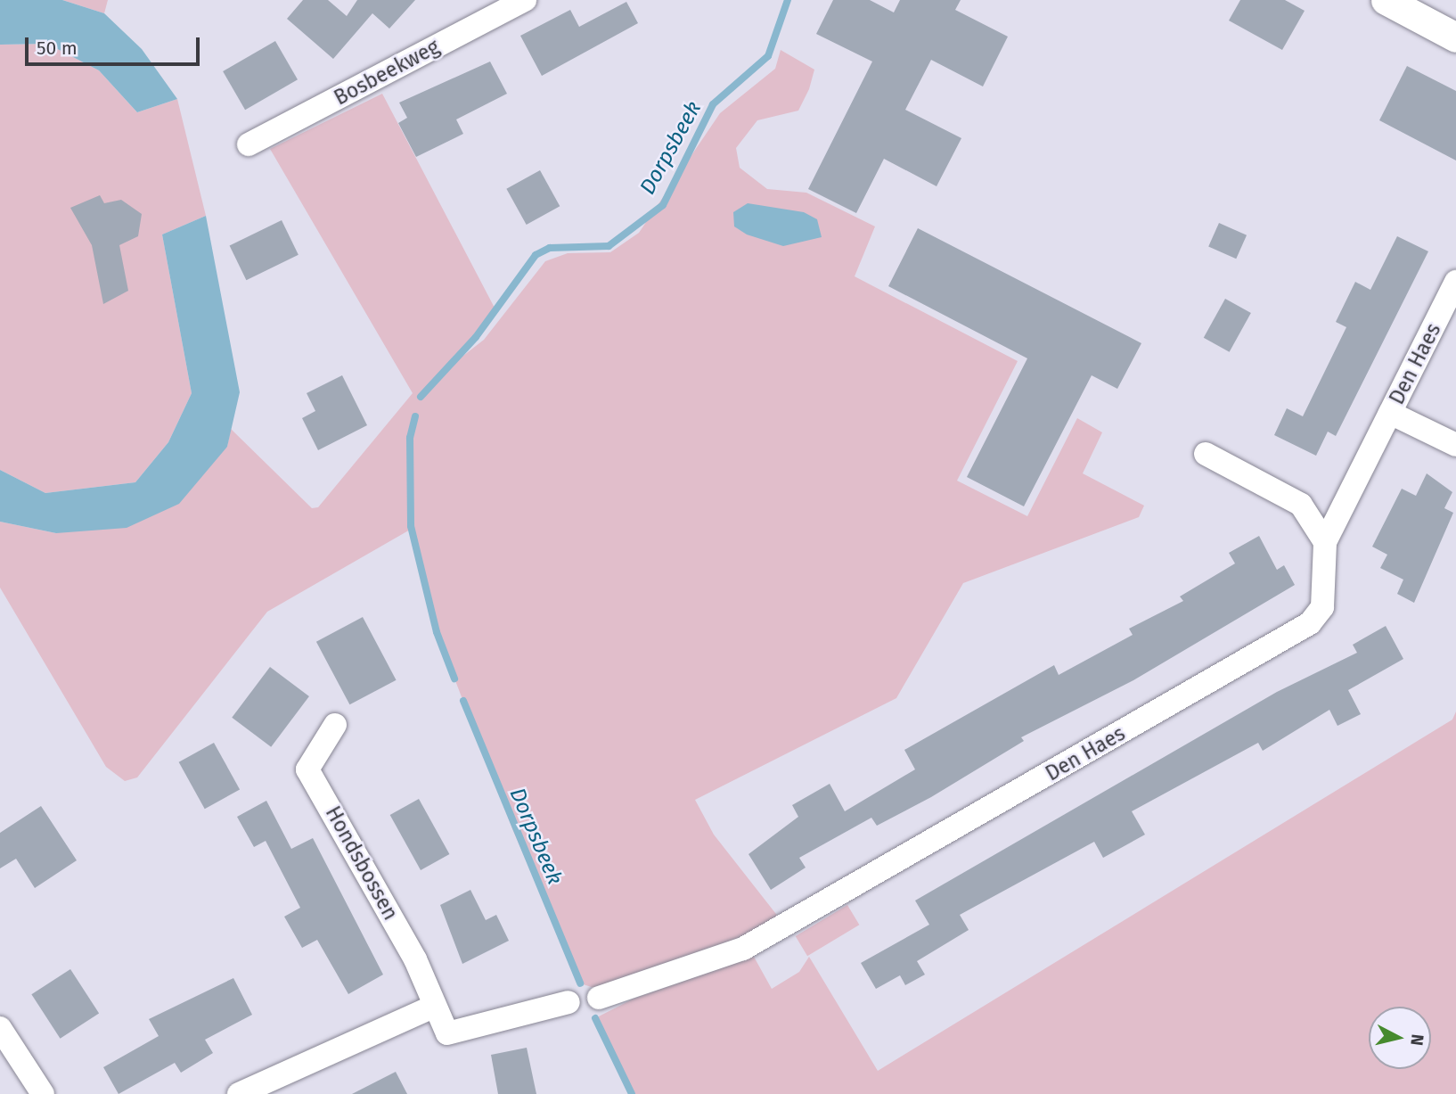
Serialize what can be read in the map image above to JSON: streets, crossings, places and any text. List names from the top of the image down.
{
  "streets": {
    "street": ["Bosbeekweg", "Den Haes", "Hondsbossen"]
  },
  "water": ["Dorpsbeek"],
  "scale_bar": "50 m",
  "north": "right"
}
